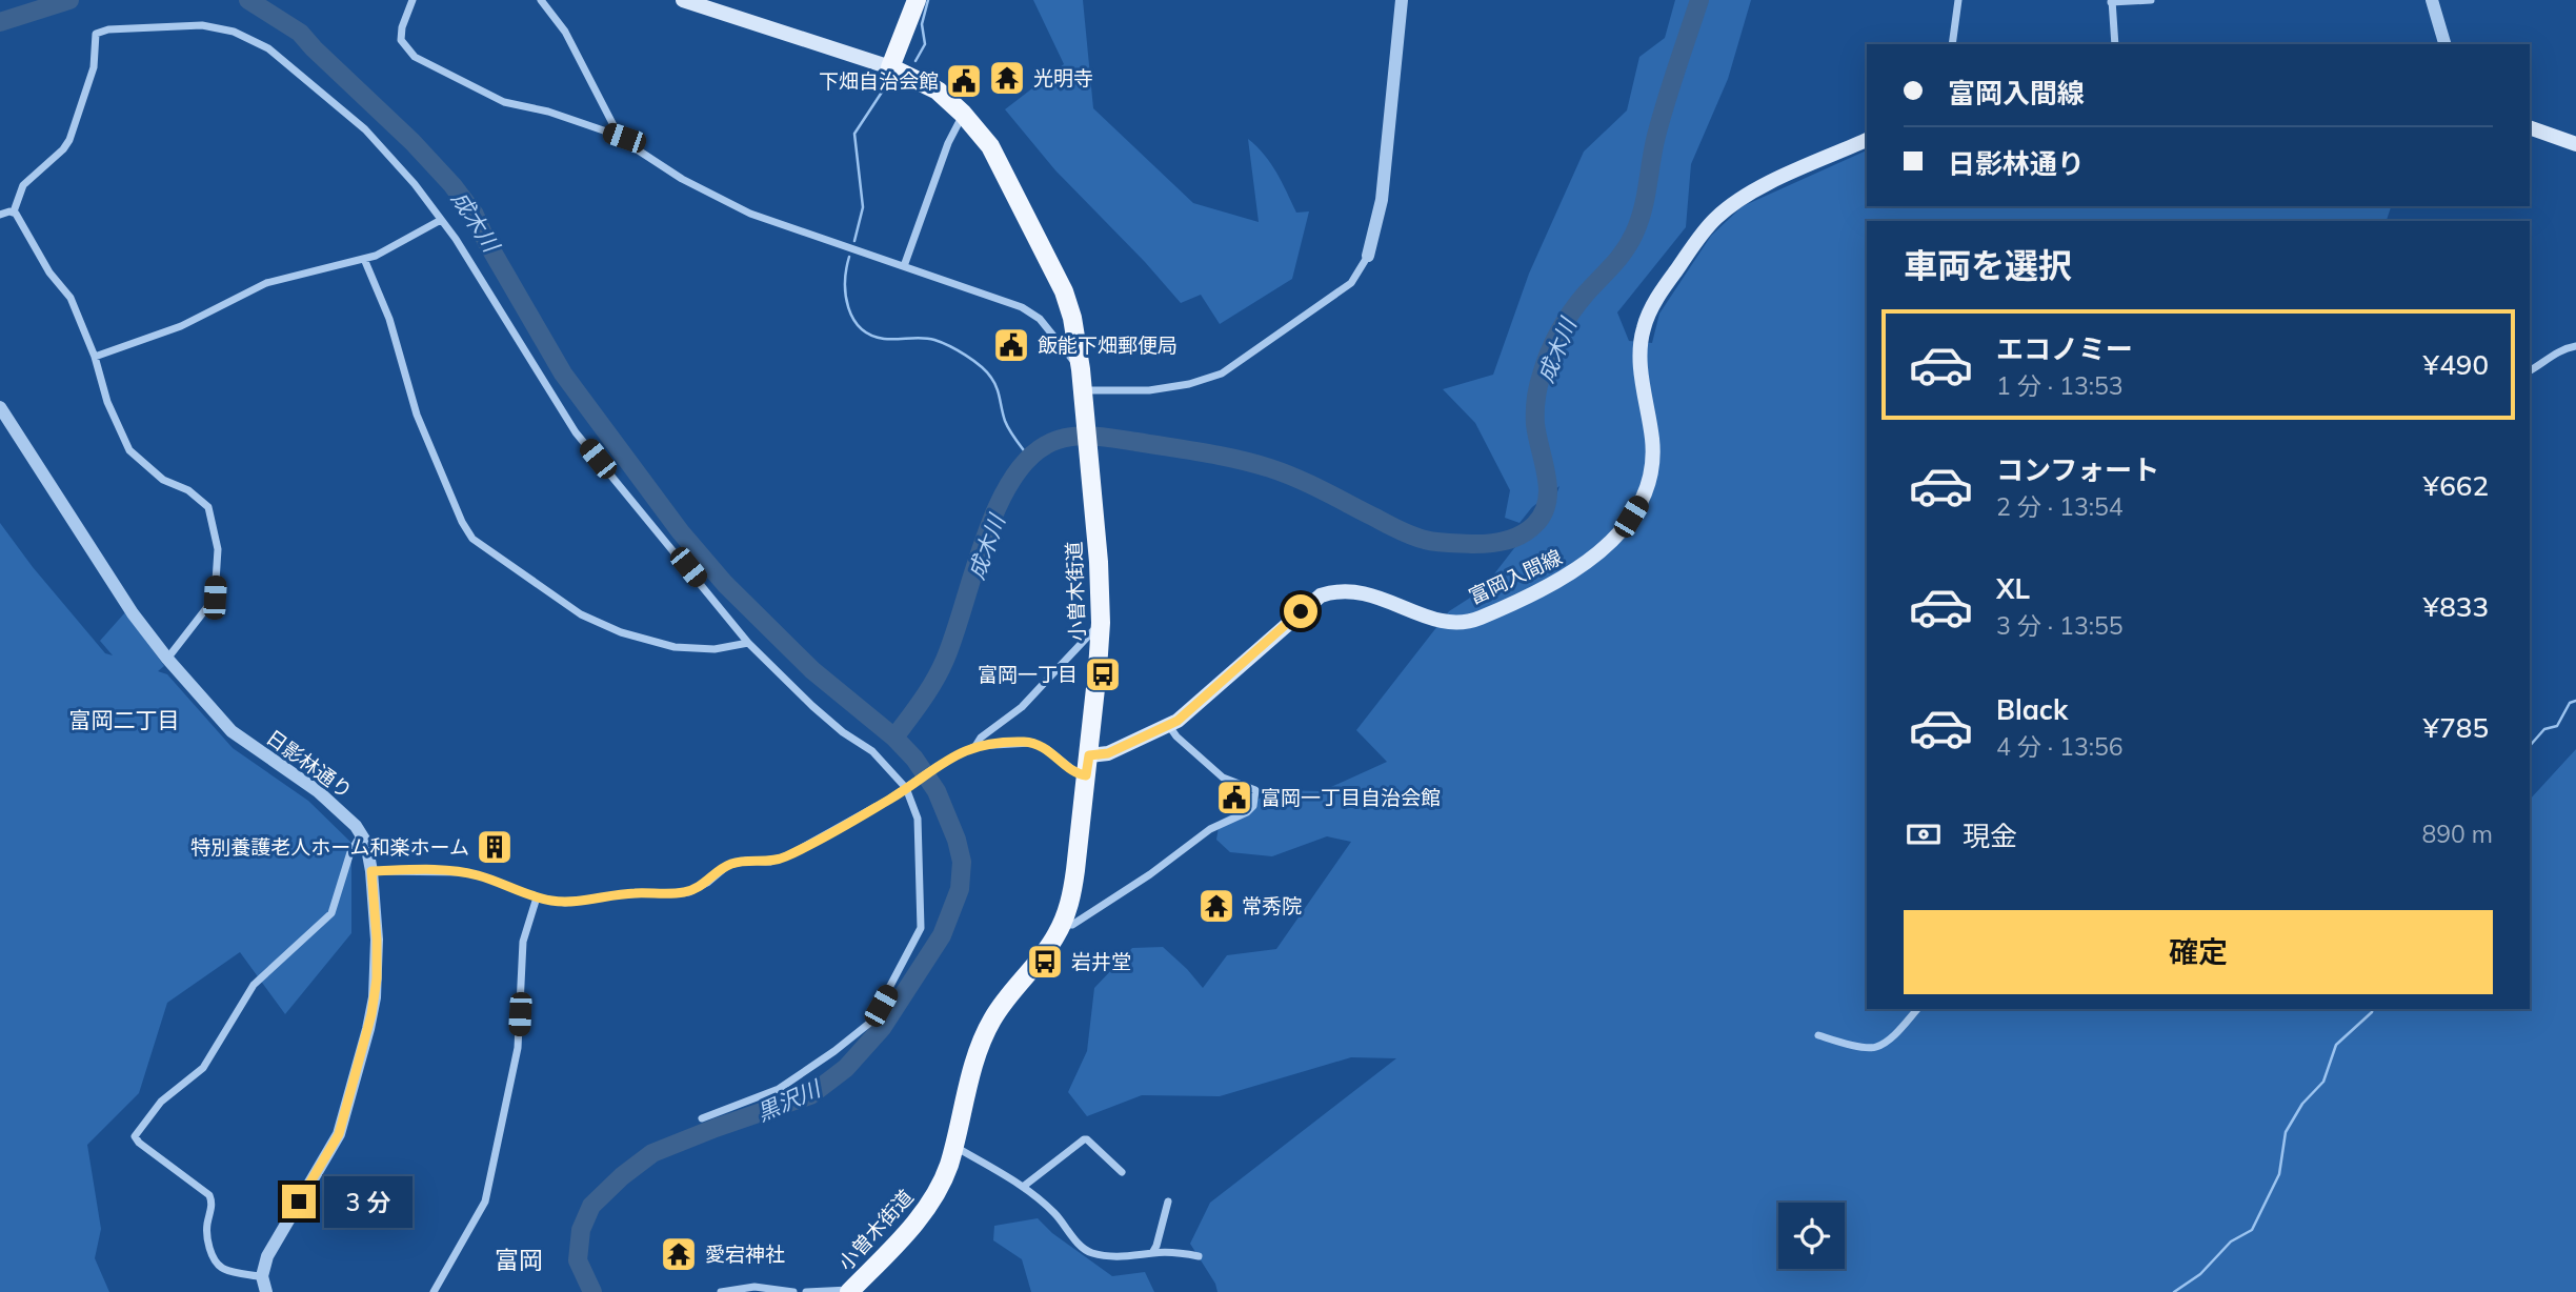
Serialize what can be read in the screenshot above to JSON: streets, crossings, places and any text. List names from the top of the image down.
{
  "streets": {
    "main road": ["富岡入間線", "小曽木街道"],
    "street": ["日影林通り"]
  },
  "crossings": [
    ["富岡入間線", "小曽木街道"]
  ],
  "districts": ["富岡二丁目", "富岡"],
  "water": ["成木川", "黒沢川"],
  "places": {
    "temple": ["光明寺", "常秀院", "愛宕神社"],
    "public building": ["下畑自治会館", "飯能下畑郵便局", "富岡一丁目自治会館"],
    "bus stop": ["富岡一丁目", "岩井堂"],
    "building": ["特別養護老人ホーム和楽ホーム"]
  },
  "page": {
    "banner": ["富岡入間線", "日影林通り"],
    "heading": "車両を選択",
    "list": [
      {
        "name": "エコノミー",
        "note": "1 分 · 13:53",
        "value": "¥490"
      },
      {
        "name": "コンフォート",
        "note": "2 分 · 13:54",
        "value": "¥662"
      },
      {
        "name": "XL",
        "note": "3 分 · 13:55",
        "value": "¥833"
      },
      {
        "name": "Black",
        "note": "4 分 · 13:56",
        "value": "¥785"
      }
    ],
    "pay": ["現金", "890 m"],
    "buttons": "確定",
    "bubble": "3 分"
  }
}
